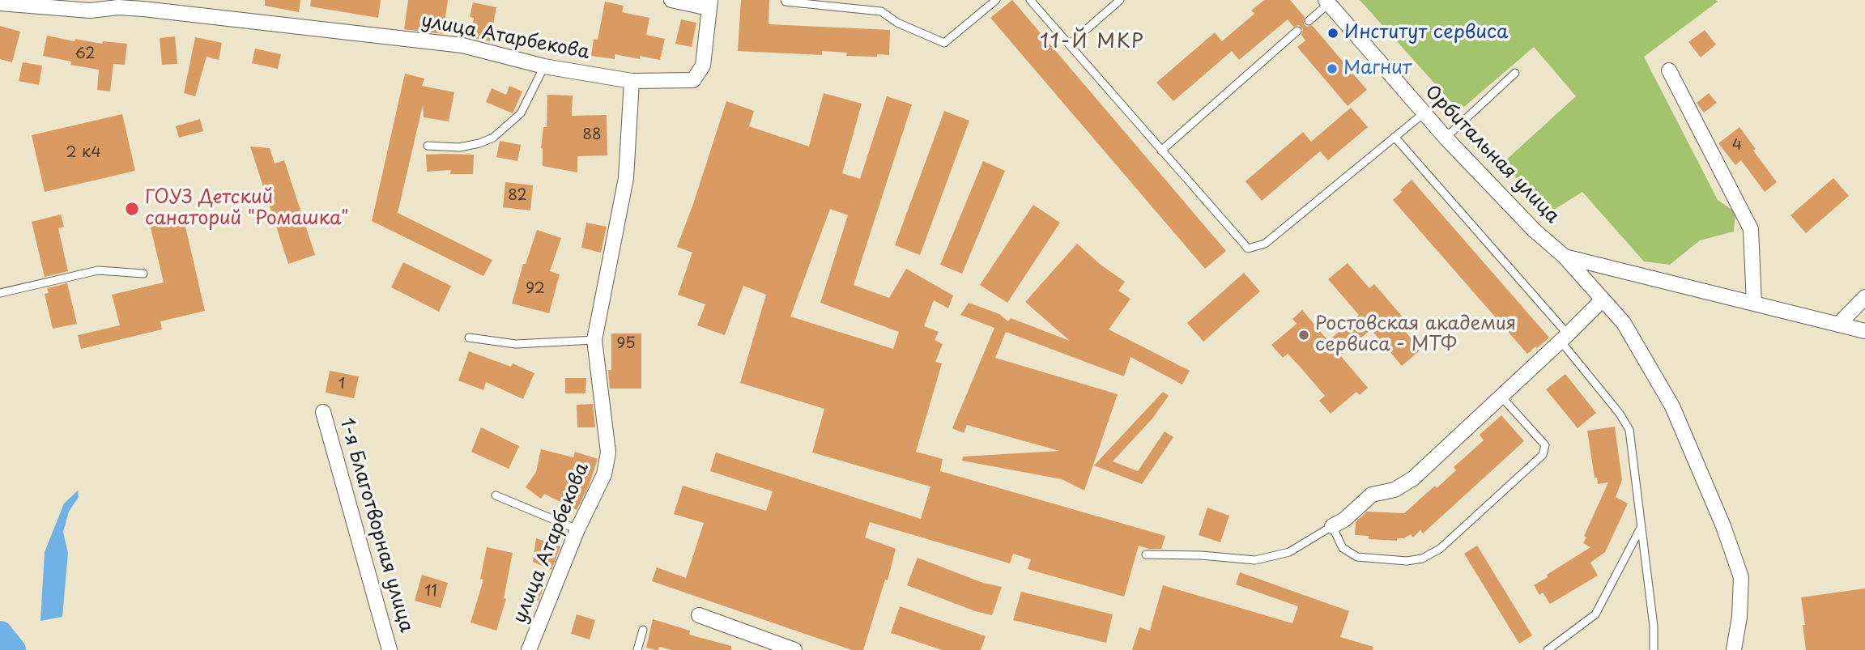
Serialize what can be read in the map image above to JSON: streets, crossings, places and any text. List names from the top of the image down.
{
  "streets": {
    "street": ["улица Атарбекова", "Орбитальная улица", "1-я Благотворная улица"]
  },
  "districts": ["11-Й МКР"],
  "places": [
    "Институт сервиса",
    "Магнит",
    "ГОУЗ Детский санаторий \"Ромашка\"",
    "Ростовская академия сервиса - МТФ"
  ],
  "house_numbers": [
    "62",
    "88",
    "4",
    "2 к4",
    "82",
    "92",
    "95",
    "1",
    "11"
  ]
}
